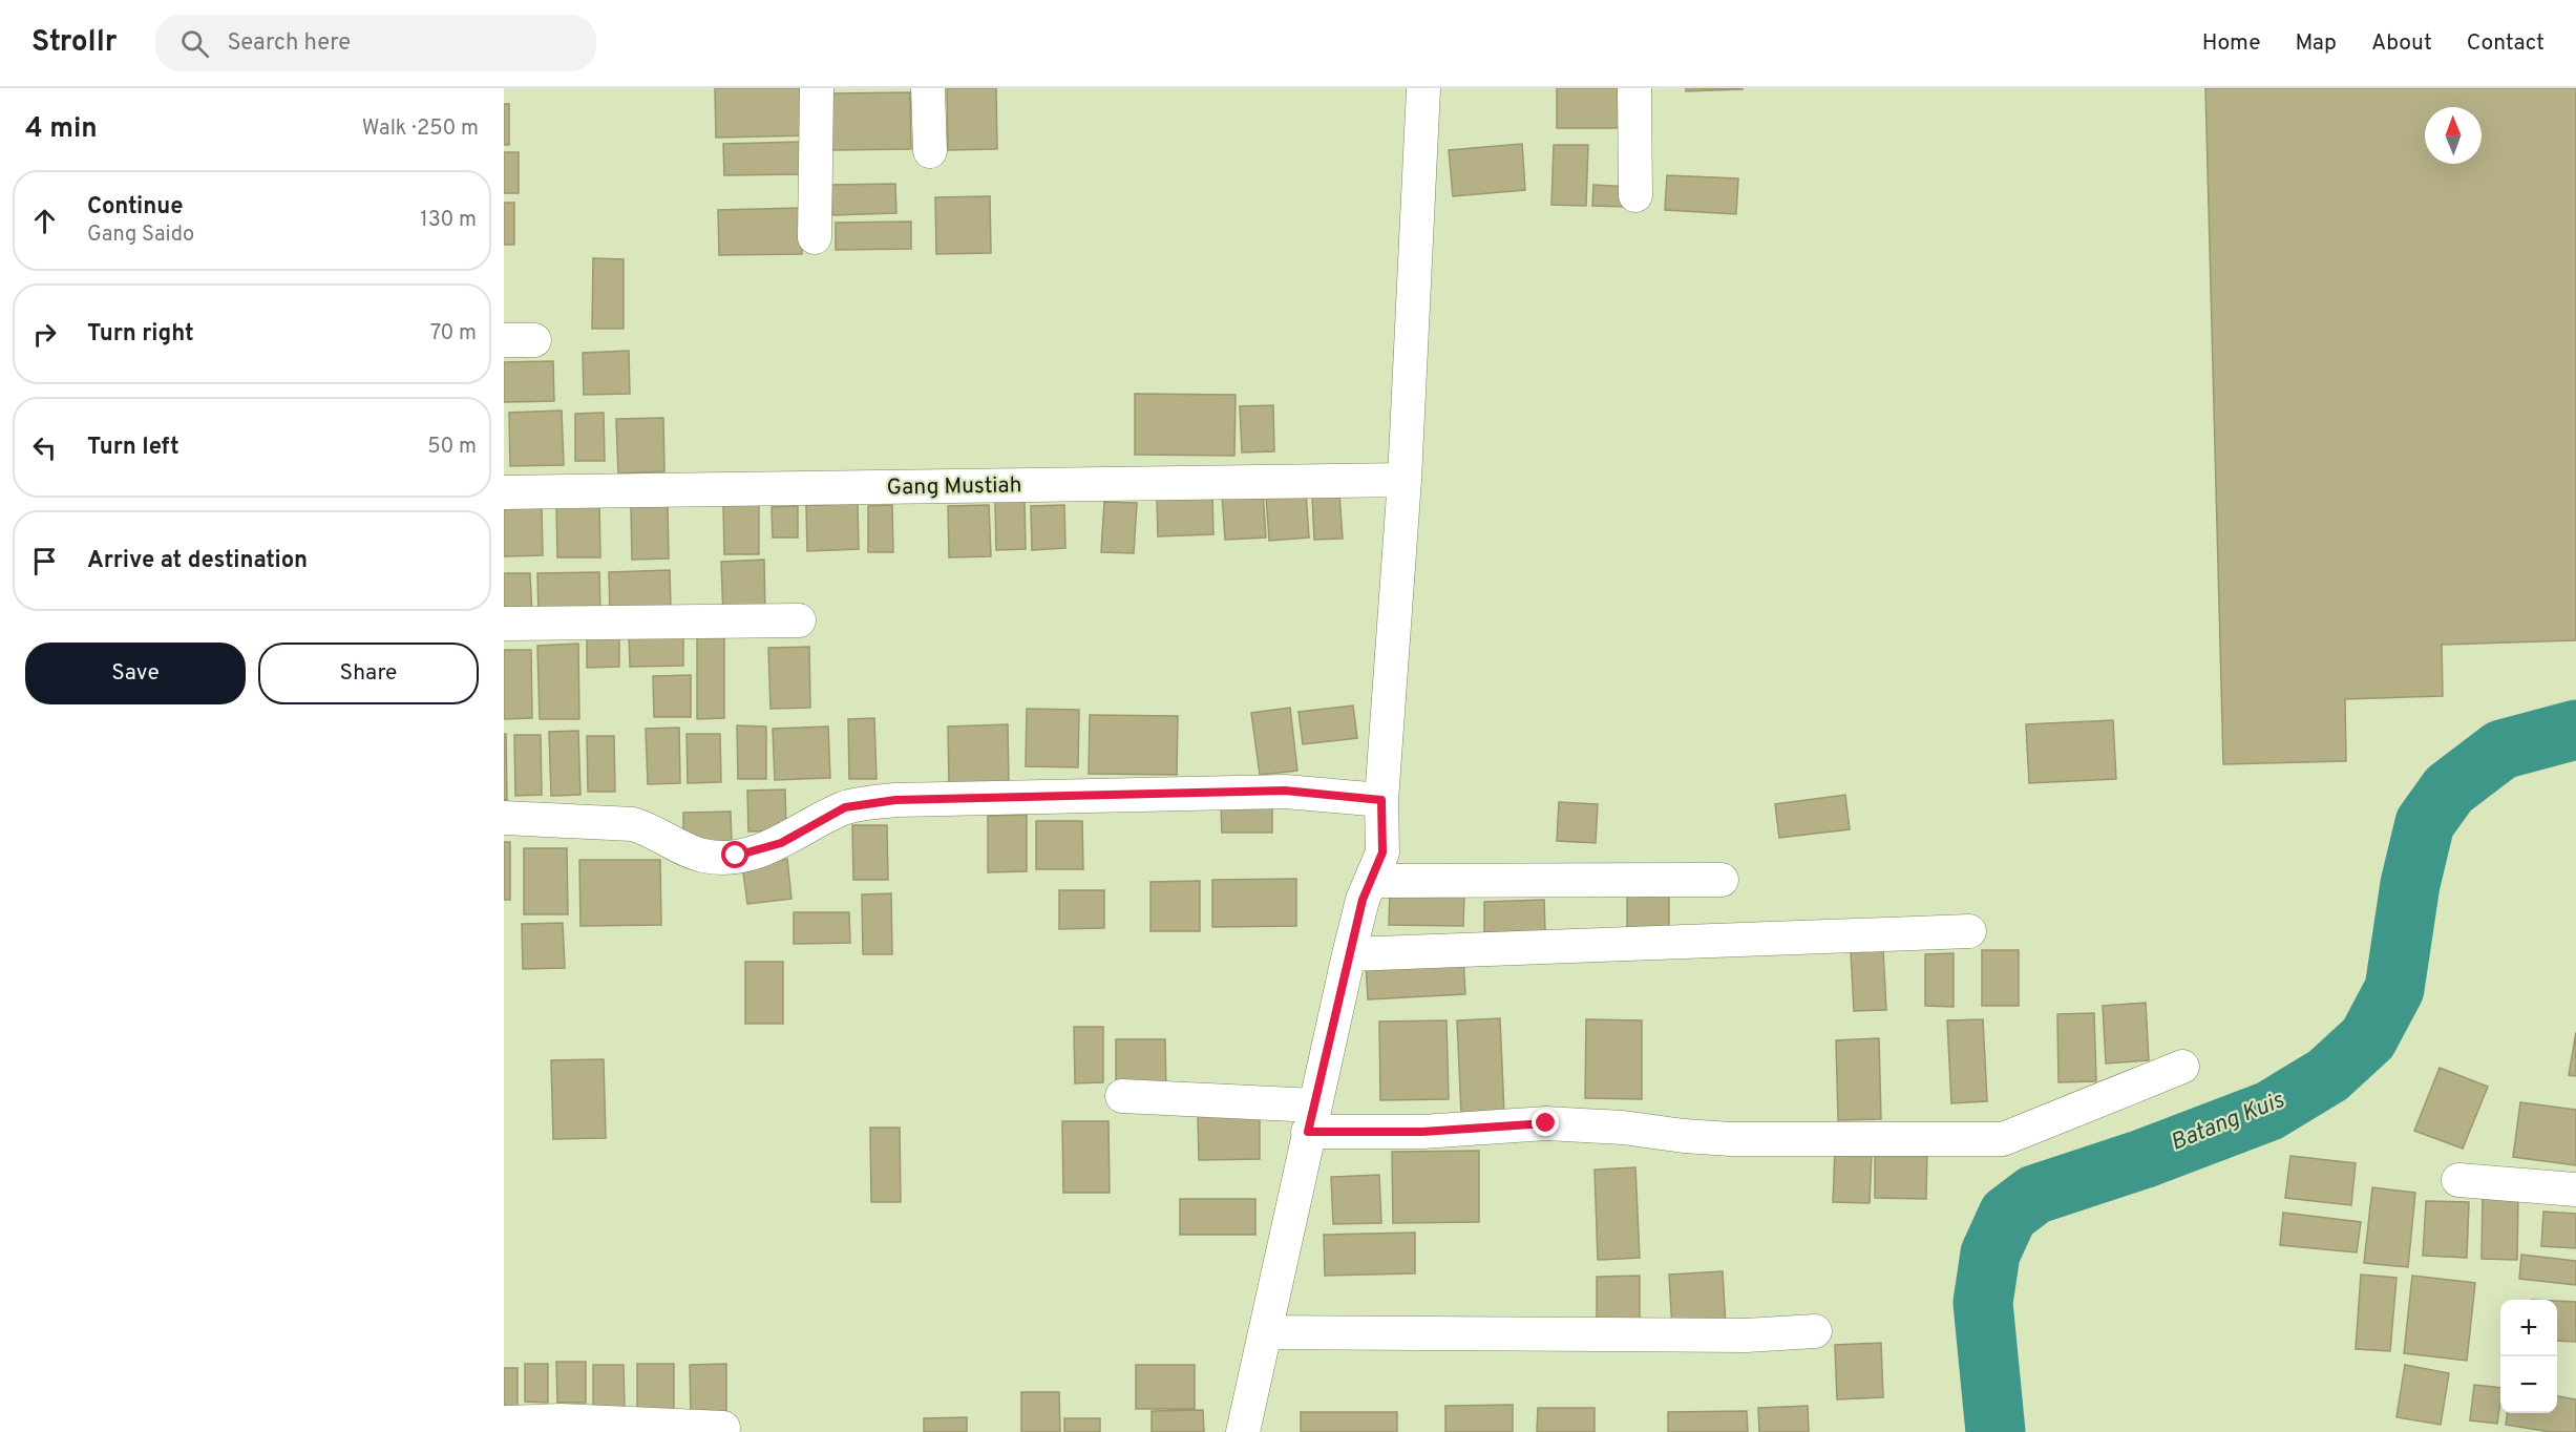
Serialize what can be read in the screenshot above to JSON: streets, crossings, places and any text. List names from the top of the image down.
{
  "streets": {
    "street": ["Gang Mustiah"]
  },
  "water": ["Batang Kuis"],
  "north": "top",
  "page": {
    "header": "Strollr",
    "search": "Search here",
    "nav": [
      "Home",
      "Map",
      "About",
      "Contact"
    ],
    "heading": ["4 min", "Walk · 250 m"],
    "list": [
      ["Continue", "Gang Saido", "130 m"],
      ["Turn right", "70 m"],
      ["Turn left", "50 m"],
      "Arrive at destination"
    ],
    "buttons": ["Save", "Share"],
    "map_buttons": ["+", "−"]
  }
}
